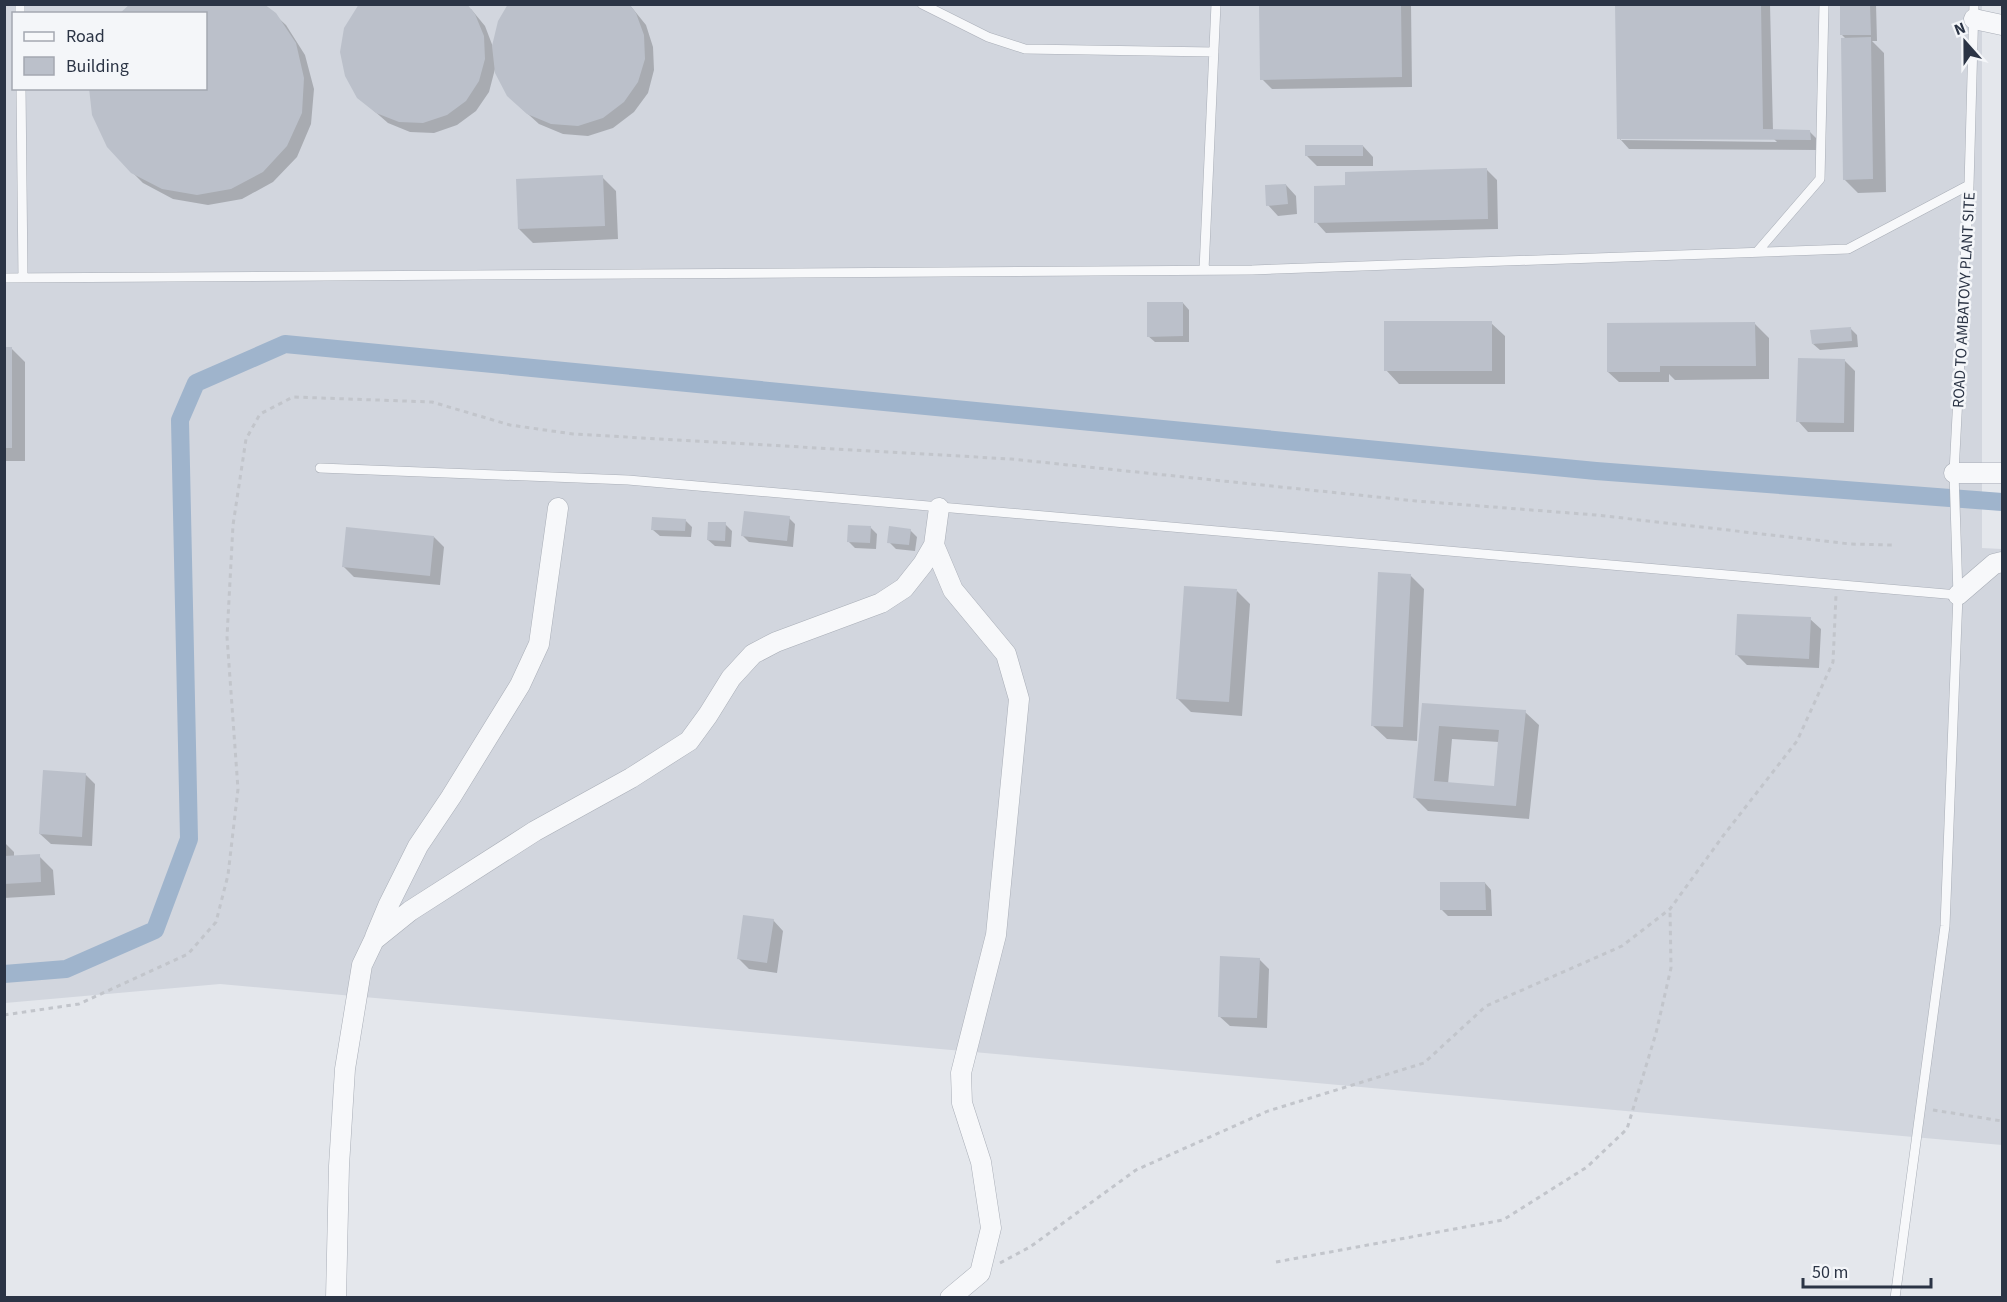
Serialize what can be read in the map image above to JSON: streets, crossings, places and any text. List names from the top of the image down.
{
  "streets": {
    "lane": ["ROAD TO AMBATOVY PLANT SITE"]
  },
  "legend": ["Road", "Building"],
  "scale_bar": "50 m",
  "north": "top"
}
